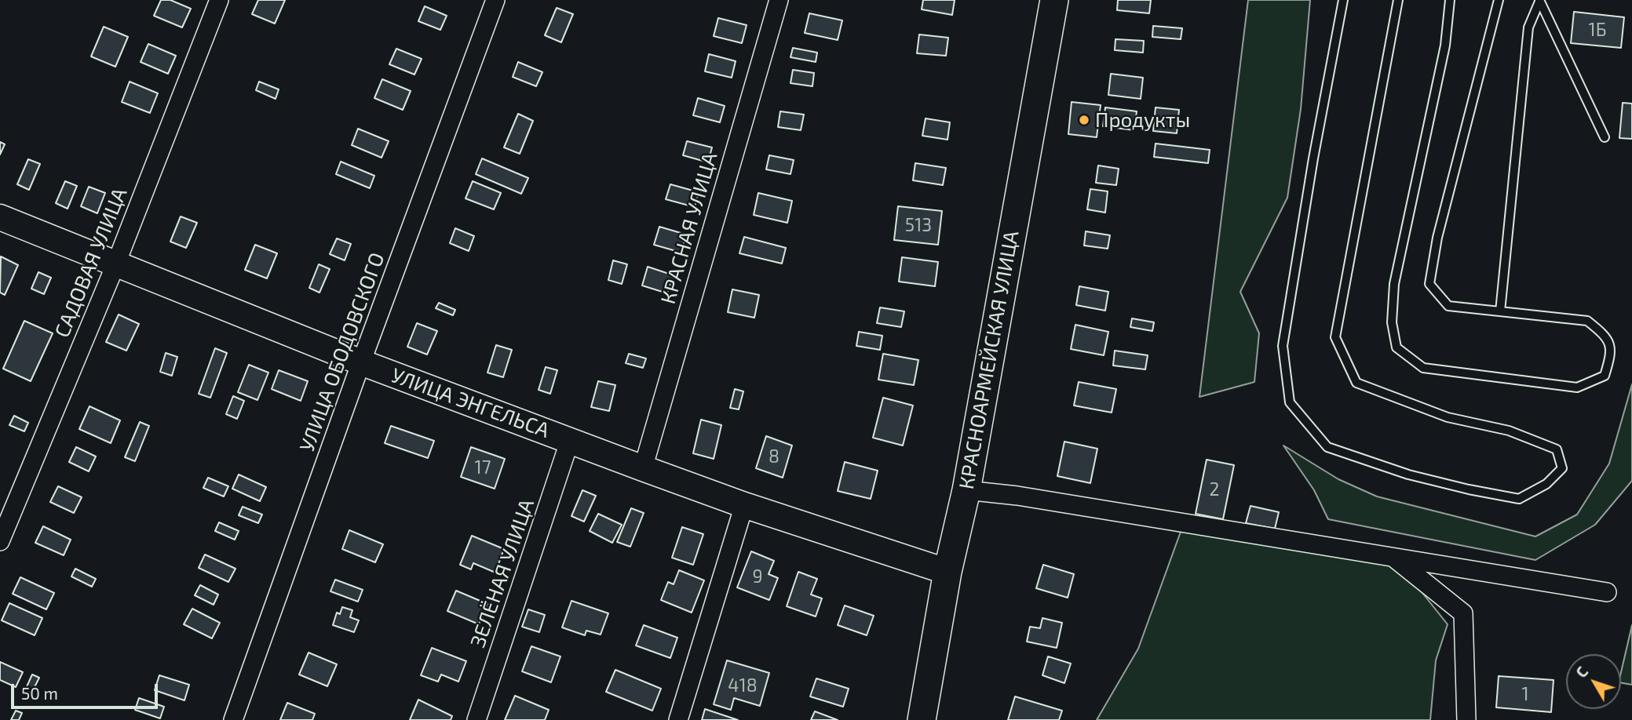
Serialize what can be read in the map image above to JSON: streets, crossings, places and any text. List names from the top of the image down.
{
  "streets": {
    "main road": ["КРАСНОАРМЕЙСКАЯ УЛИЦА"],
    "street": [
      "КРАСНАЯ УЛИЦА",
      "САДОВАЯ УЛИЦА",
      "УЛИЦА ОБОДОВСКОГО",
      "УЛИЦА ЭНГЕЛЬСА",
      "ЗЕЛЁНАЯ УЛИЦА"
    ]
  },
  "crossings": [
    ["КРАСНАЯ УЛИЦА", "УЛИЦА ЭНГЕЛЬСА"],
    ["САДОВАЯ УЛИЦА", "УЛИЦА ЭНГЕЛЬСА"],
    ["УЛИЦА ОБОДОВСКОГО", "УЛИЦА ЭНГЕЛЬСА"],
    ["КРАСНОАРМЕЙСКАЯ УЛИЦА", "УЛИЦА ЭНГЕЛЬСА"],
    ["УЛИЦА ЭНГЕЛЬСА", "ЗЕЛЁНАЯ УЛИЦА"]
  ],
  "places": ["Продукты"],
  "house_numbers": [
    "1Б",
    "513",
    "8",
    "17",
    "2",
    "9",
    "418",
    "1"
  ],
  "scale_bar": "50 m",
  "north": "top left"
}
